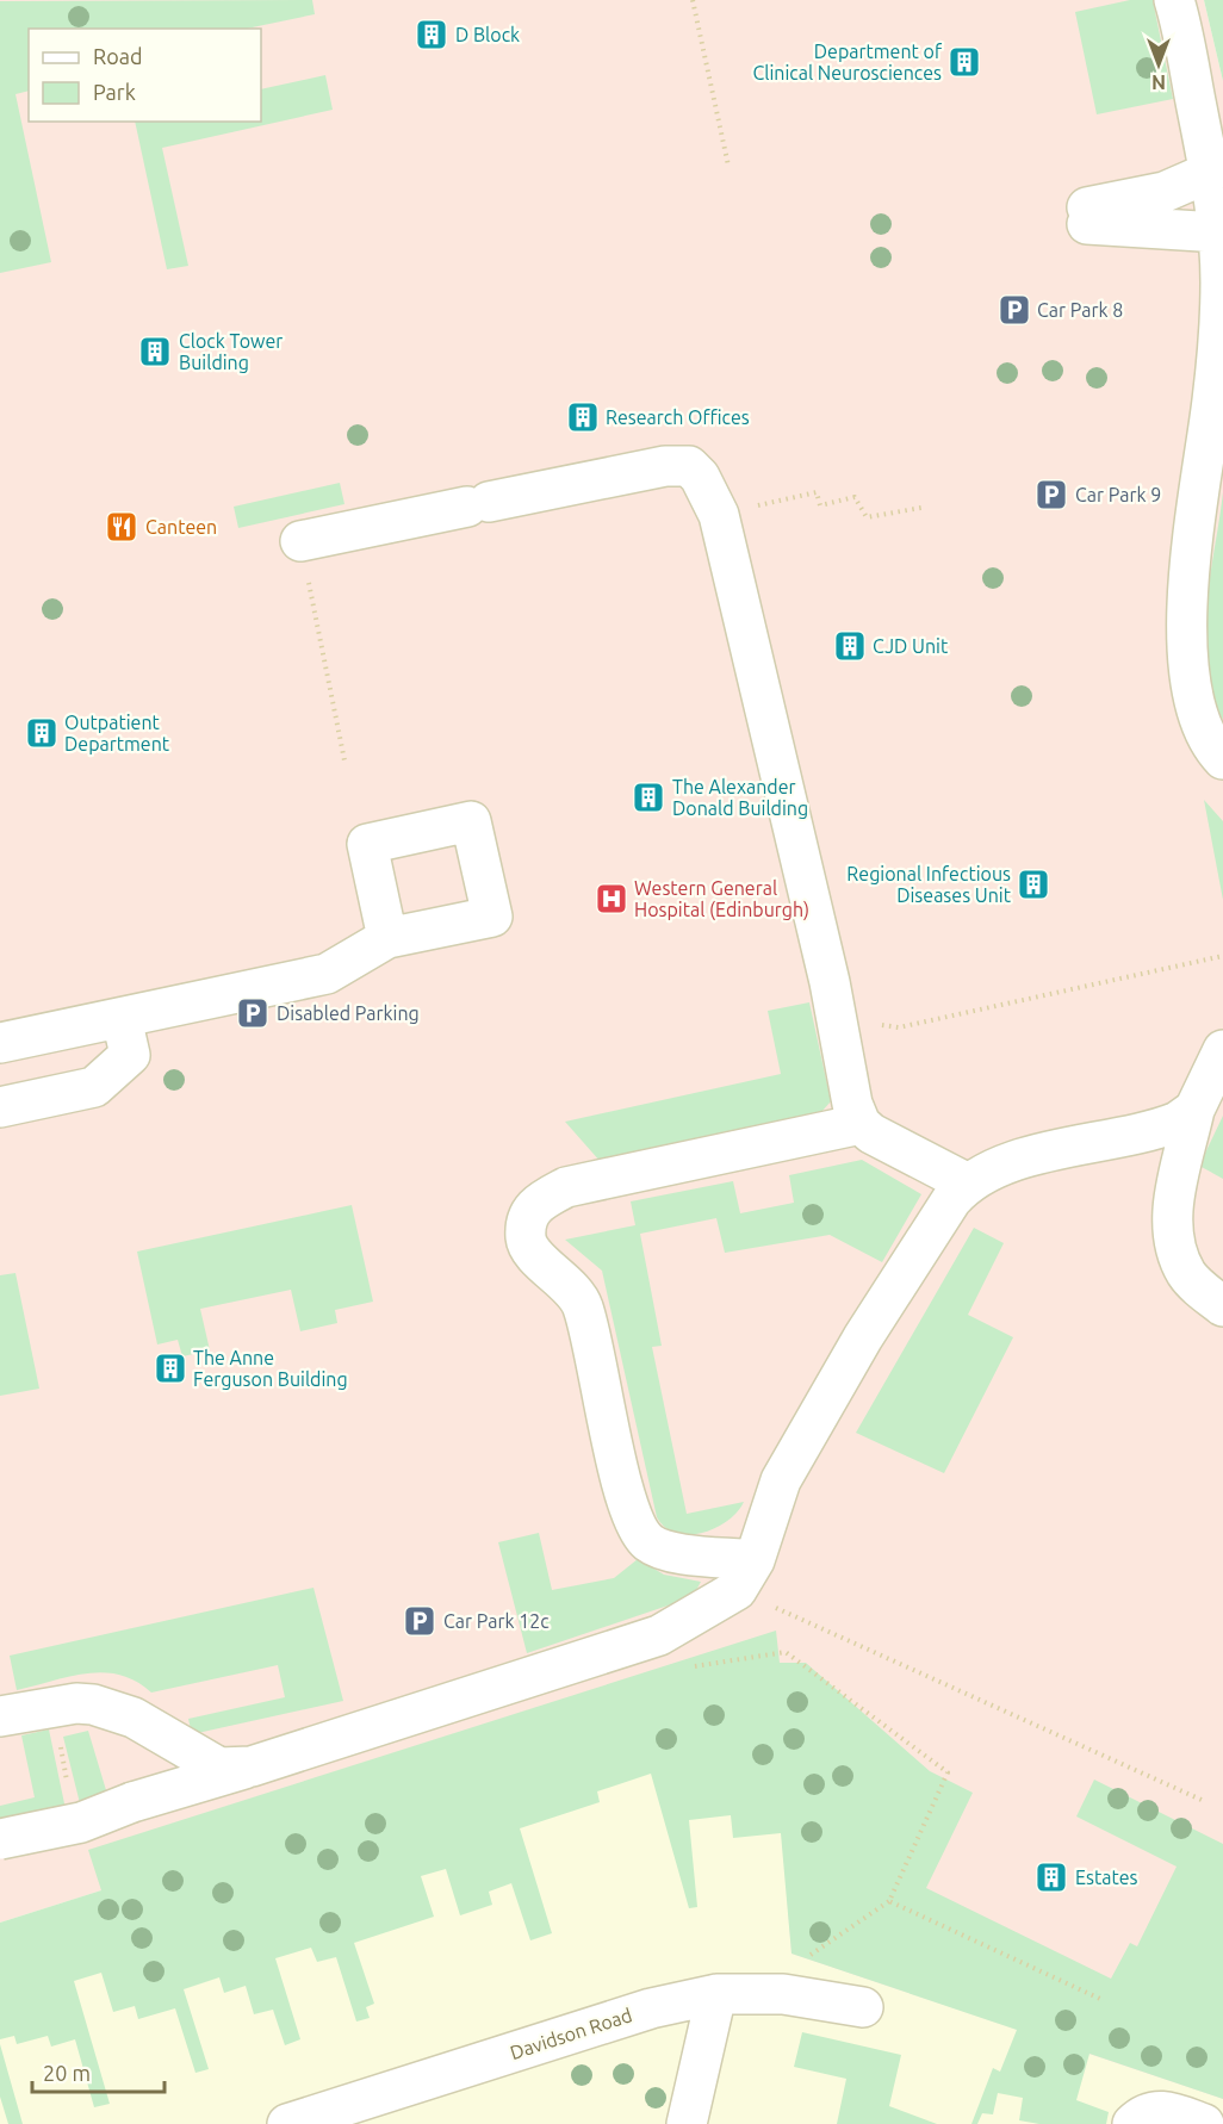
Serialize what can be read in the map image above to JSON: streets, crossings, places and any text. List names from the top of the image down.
{
  "streets": {
    "street": ["Davidson Road"]
  },
  "places": {
    "building": [
      "D Block",
      "Department of Clinical Neurosciences",
      "Clock Tower Building",
      "Research Offices",
      "CJD Unit",
      "Outpatient Department",
      "The Alexander Donald Building",
      "Regional Infectious Diseases Unit",
      "The Anne Ferguson Building",
      "Estates"
    ],
    "parking": [
      "Car Park 8",
      "Car Park 9",
      "Disabled Parking",
      "Car Park 12c"
    ],
    "restaurant": ["Canteen"],
    "hospital": ["Western General Hospital (Edinburgh)"]
  },
  "legend": ["Road", "Park"],
  "scale_bar": "20 m",
  "north": "bottom"
}
